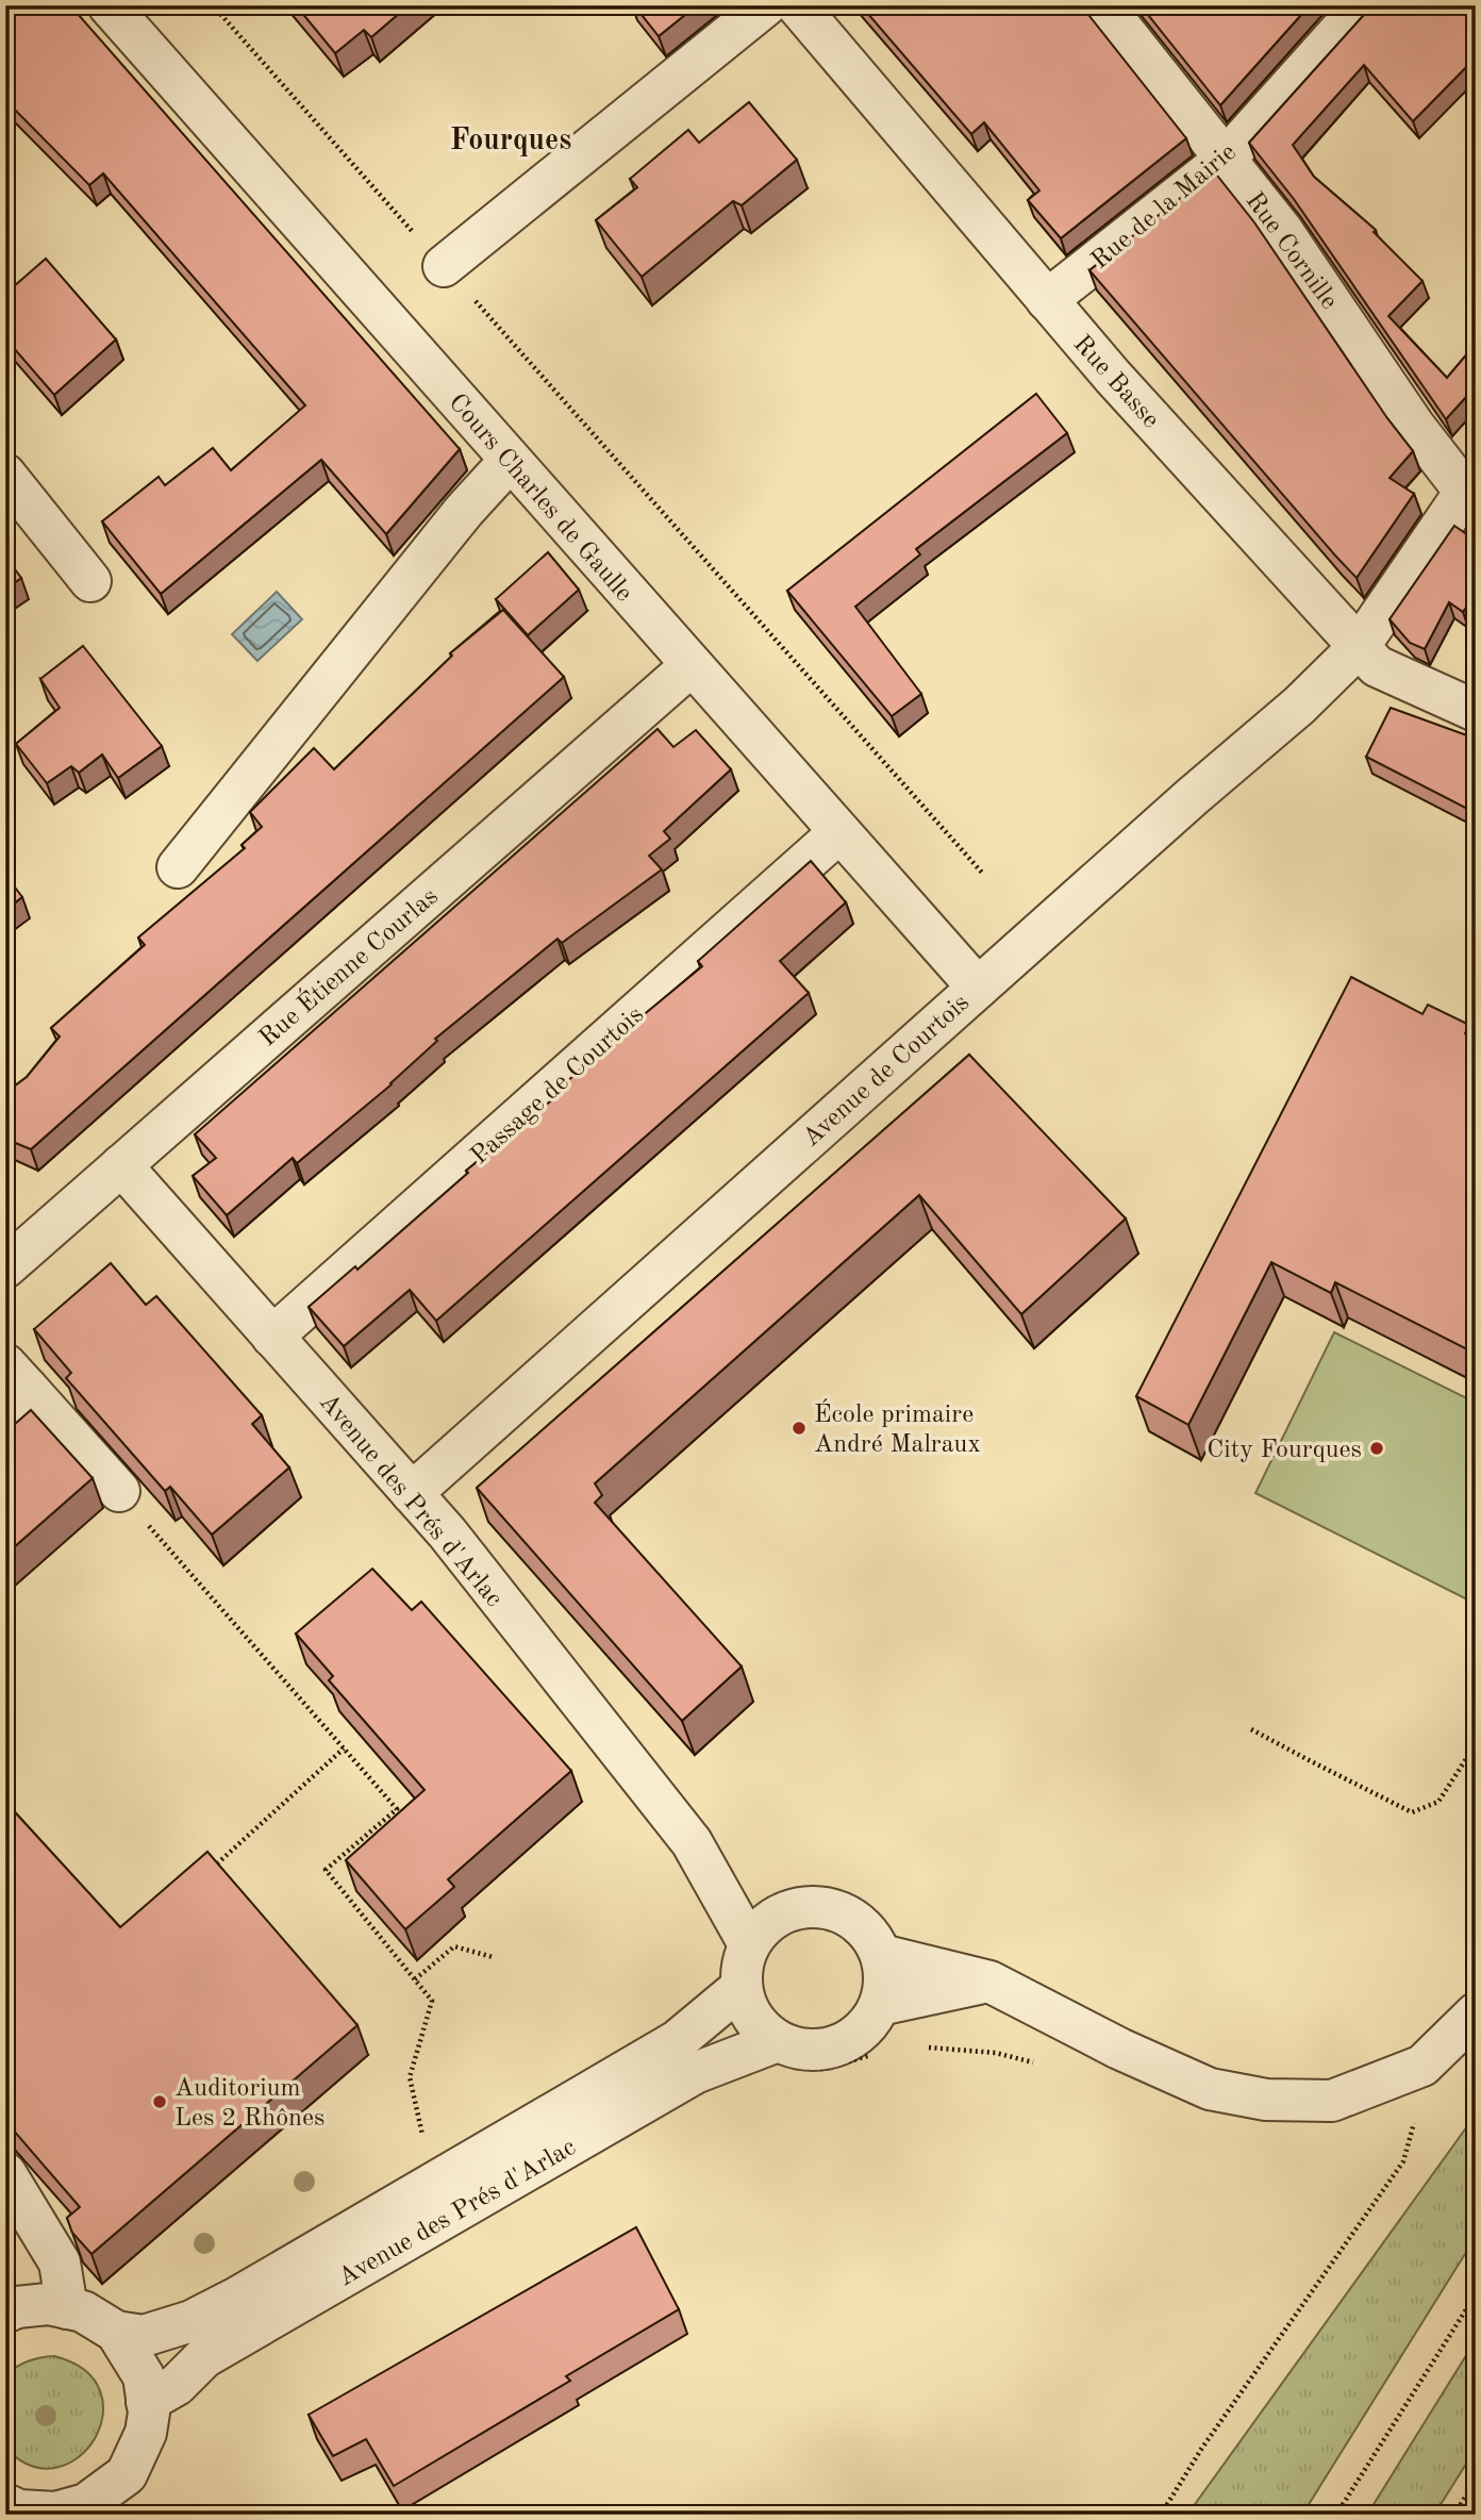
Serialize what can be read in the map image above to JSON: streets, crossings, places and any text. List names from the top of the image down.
{
  "streets": {
    "street": [
      "Rue de la Mairie",
      "Rue Cornille",
      "Rue Basse",
      "Cours Charles de Gaulle",
      "Rue Étienne Courlas",
      "Avenue de Courtois",
      "Passage de Courtois",
      "Avenue des Prés d'Arlac"
    ]
  },
  "crossings": [
    ["Rue de la Mairie", "Rue Cornille"],
    ["Rue de la Mairie", "Rue Basse"],
    ["Rue Cornille", "Avenue de Courtois"],
    ["Rue Basse", "Avenue de Courtois"],
    ["Cours Charles de Gaulle", "Rue Étienne Courlas"],
    ["Cours Charles de Gaulle", "Avenue de Courtois"],
    ["Cours Charles de Gaulle", "Passage de Courtois"],
    ["Rue Étienne Courlas", "Avenue des Prés d'Arlac"],
    ["Avenue de Courtois", "Avenue des Prés d'Arlac"],
    ["Passage de Courtois", "Avenue des Prés d'Arlac"]
  ],
  "districts": ["Fourques"],
  "places": ["École primaire André Malraux", "City Fourques", "Auditorium Les 2 Rhônes"]
}
